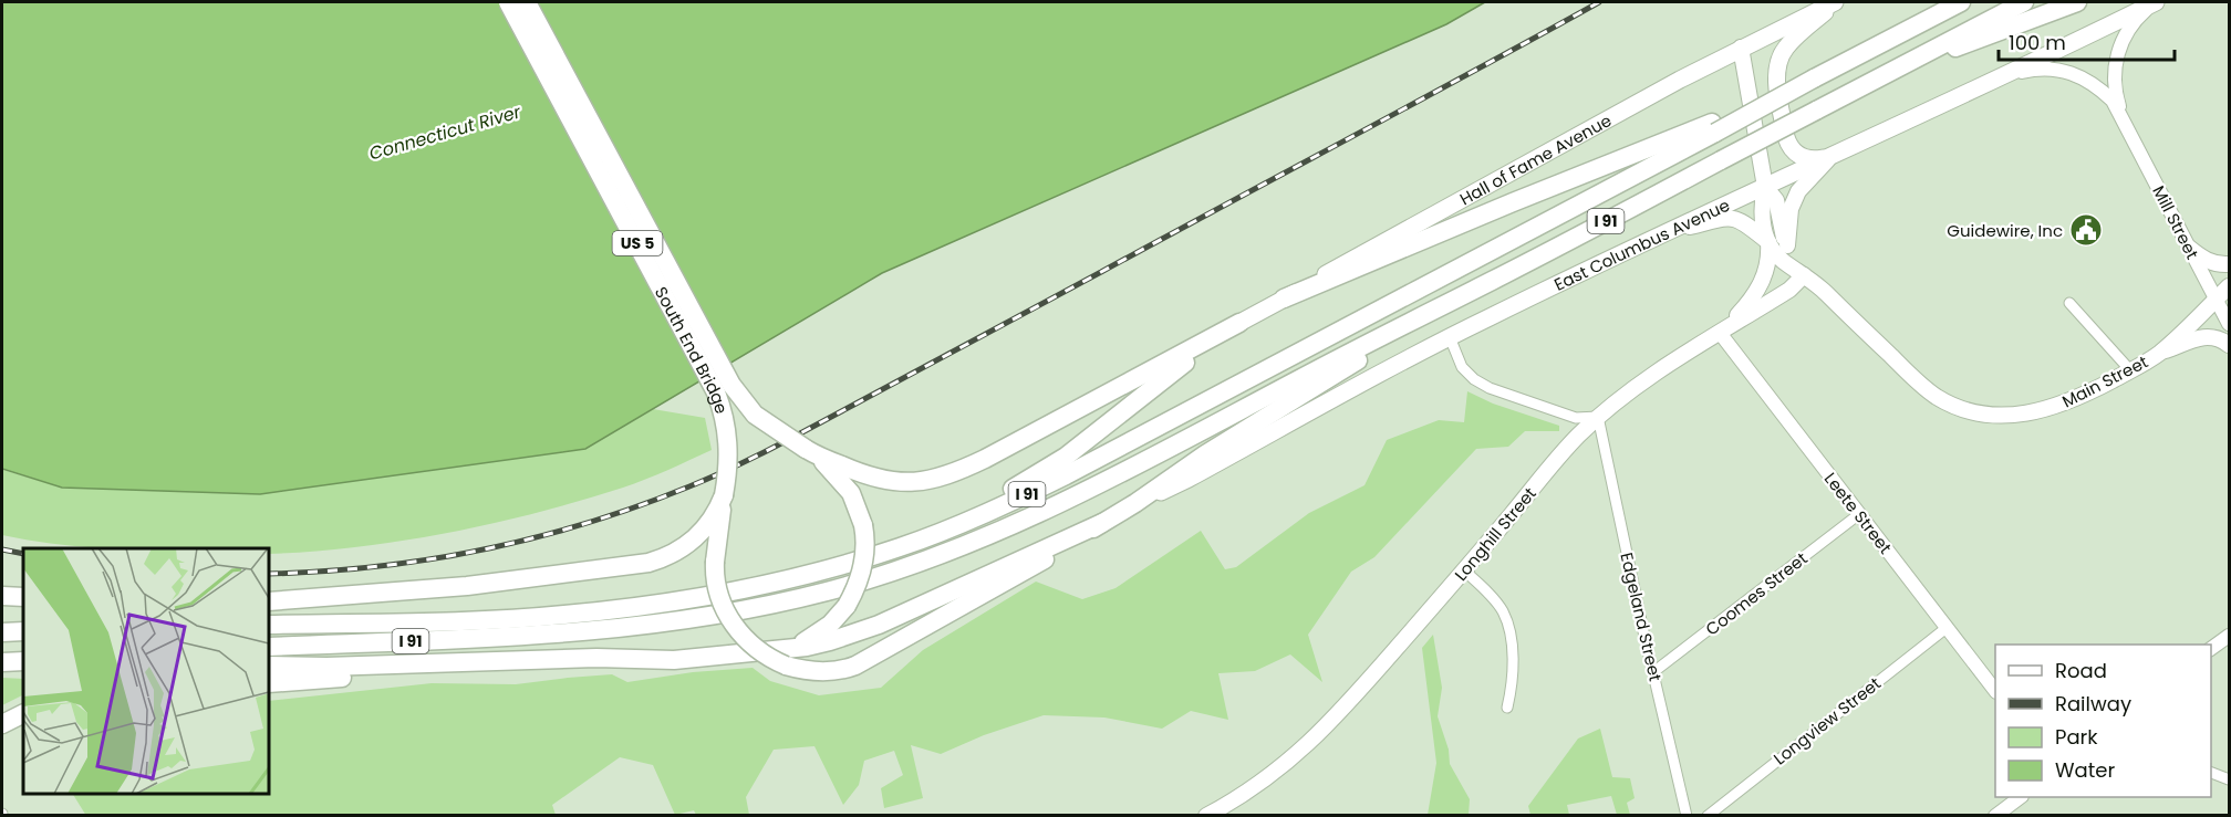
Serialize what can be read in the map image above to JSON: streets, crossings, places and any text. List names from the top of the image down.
{
  "streets": {
    "highway": ["I 91", "US 5", "South End Bridge"],
    "main road": [
      "Hall of Fame Avenue",
      "East Columbus Avenue",
      "Main Street",
      "Longhill Street"
    ],
    "street": [
      "Mill Street",
      "Leete Street",
      "Coomes Street",
      "Edgeland Street",
      "Longview Street"
    ]
  },
  "crossings": [
    ["Hall of Fame Avenue", "Main Street"],
    ["Mill Street", "East Columbus Avenue"],
    ["Mill Street", "Main Street"],
    ["US 5", "South End Bridge"],
    ["East Columbus Avenue", "Main Street"],
    ["Main Street", "Longhill Street"],
    ["Leete Street", "Longhill Street"],
    ["Leete Street", "Coomes Street"],
    ["Leete Street", "Longview Street"],
    ["Longhill Street", "Edgeland Street"],
    ["Coomes Street", "Edgeland Street"]
  ],
  "water": ["Connecticut River"],
  "places": {
    "public building": ["Guidewire, Inc"]
  },
  "legend": [
    "Road",
    "Railway",
    "Park",
    "Water"
  ],
  "scale_bar": "100 m"
}
